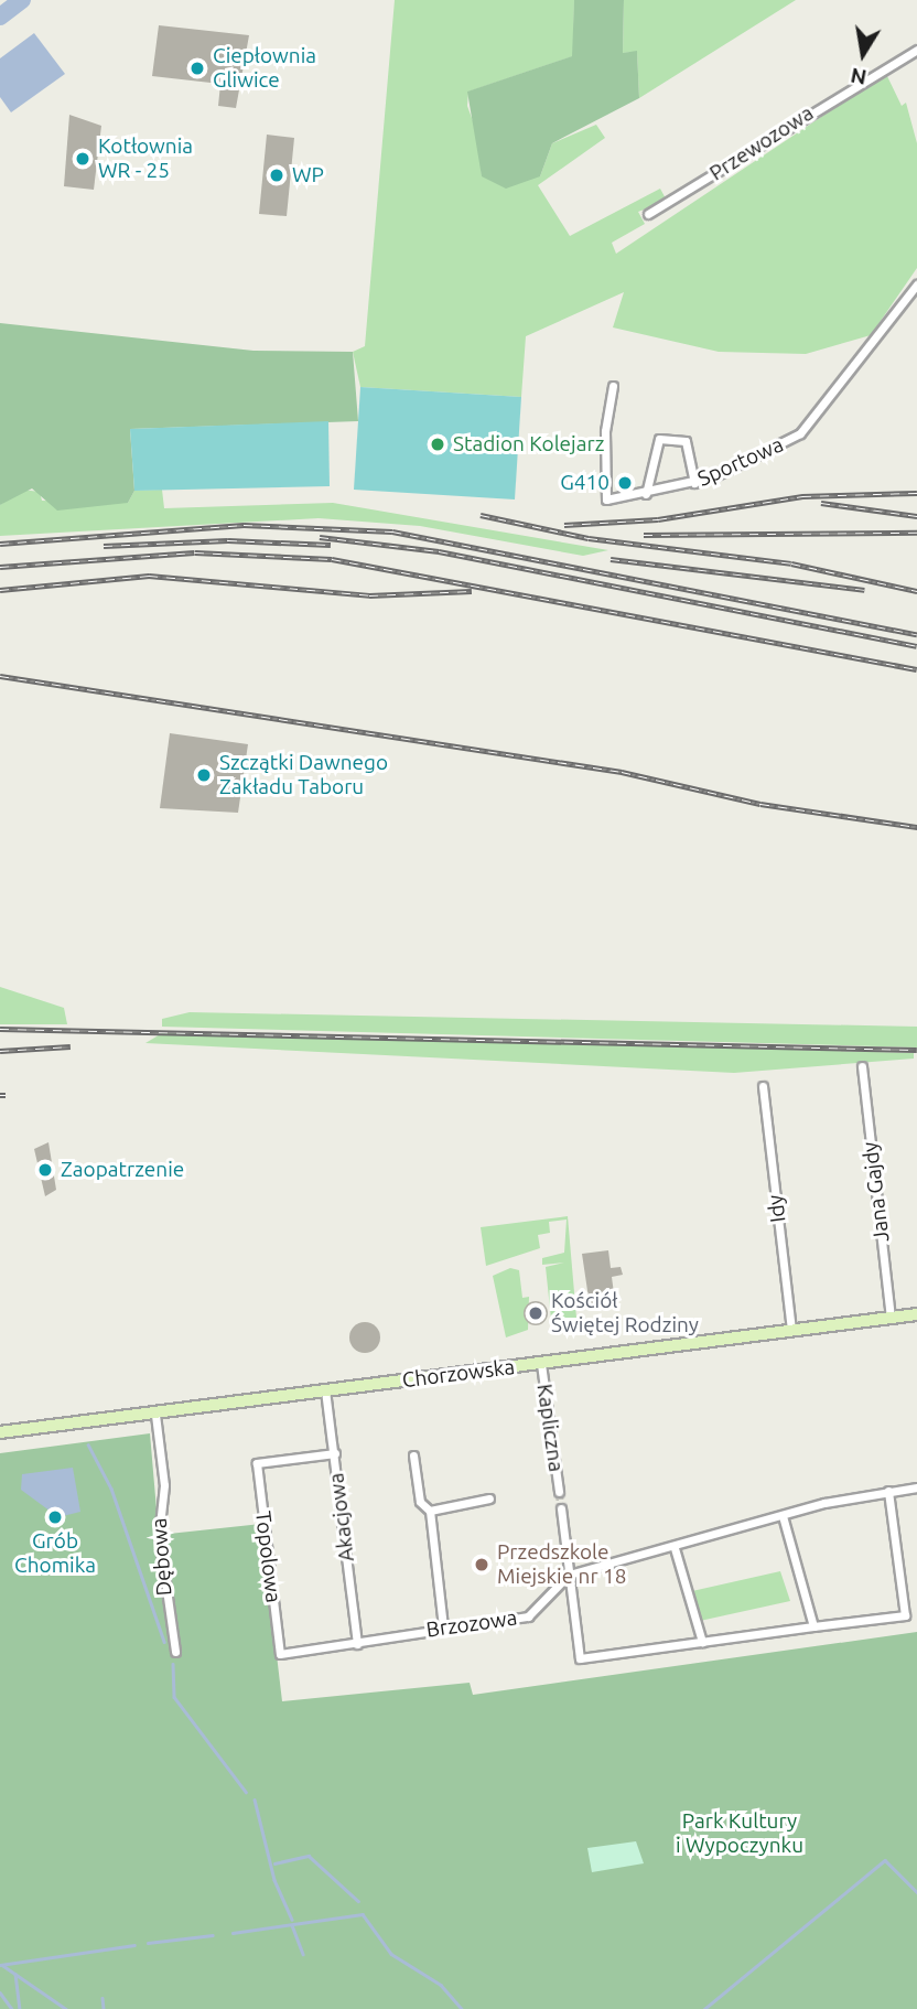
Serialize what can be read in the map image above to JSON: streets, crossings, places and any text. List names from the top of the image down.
{
  "streets": {
    "main road": ["Chorzowska"],
    "street": [
      "Przewozowa",
      "Sportowa",
      "Jana Gajdy",
      "Idy",
      "Kapliczna",
      "Akacjowa",
      "Dębowa",
      "Topolowa",
      "Brzozowa"
    ]
  },
  "crossings": [
    ["Jana Gajdy", "Chorzowska"],
    ["Idy", "Chorzowska"],
    ["Chorzowska", "Kapliczna"],
    ["Chorzowska", "Akacjowa"],
    ["Chorzowska", "Dębowa"],
    ["Akacjowa", "Topolowa"],
    ["Akacjowa", "Brzozowa"],
    ["Topolowa", "Brzozowa"]
  ],
  "parks": ["Park Kultury i Wypoczynku"],
  "places": [
    "Ciepłownia Gliwice",
    "Kotłownia WR - 25",
    "WP",
    "Stadion Kolejarz",
    "G410",
    "Szczątki Dawnego Zakładu Taboru",
    "Zaopatrzenie",
    "Kościół Świętej Rodziny",
    "Grób Chomika",
    "Przedszkole Miejskie nr 18"
  ],
  "north": "bottom"
}
